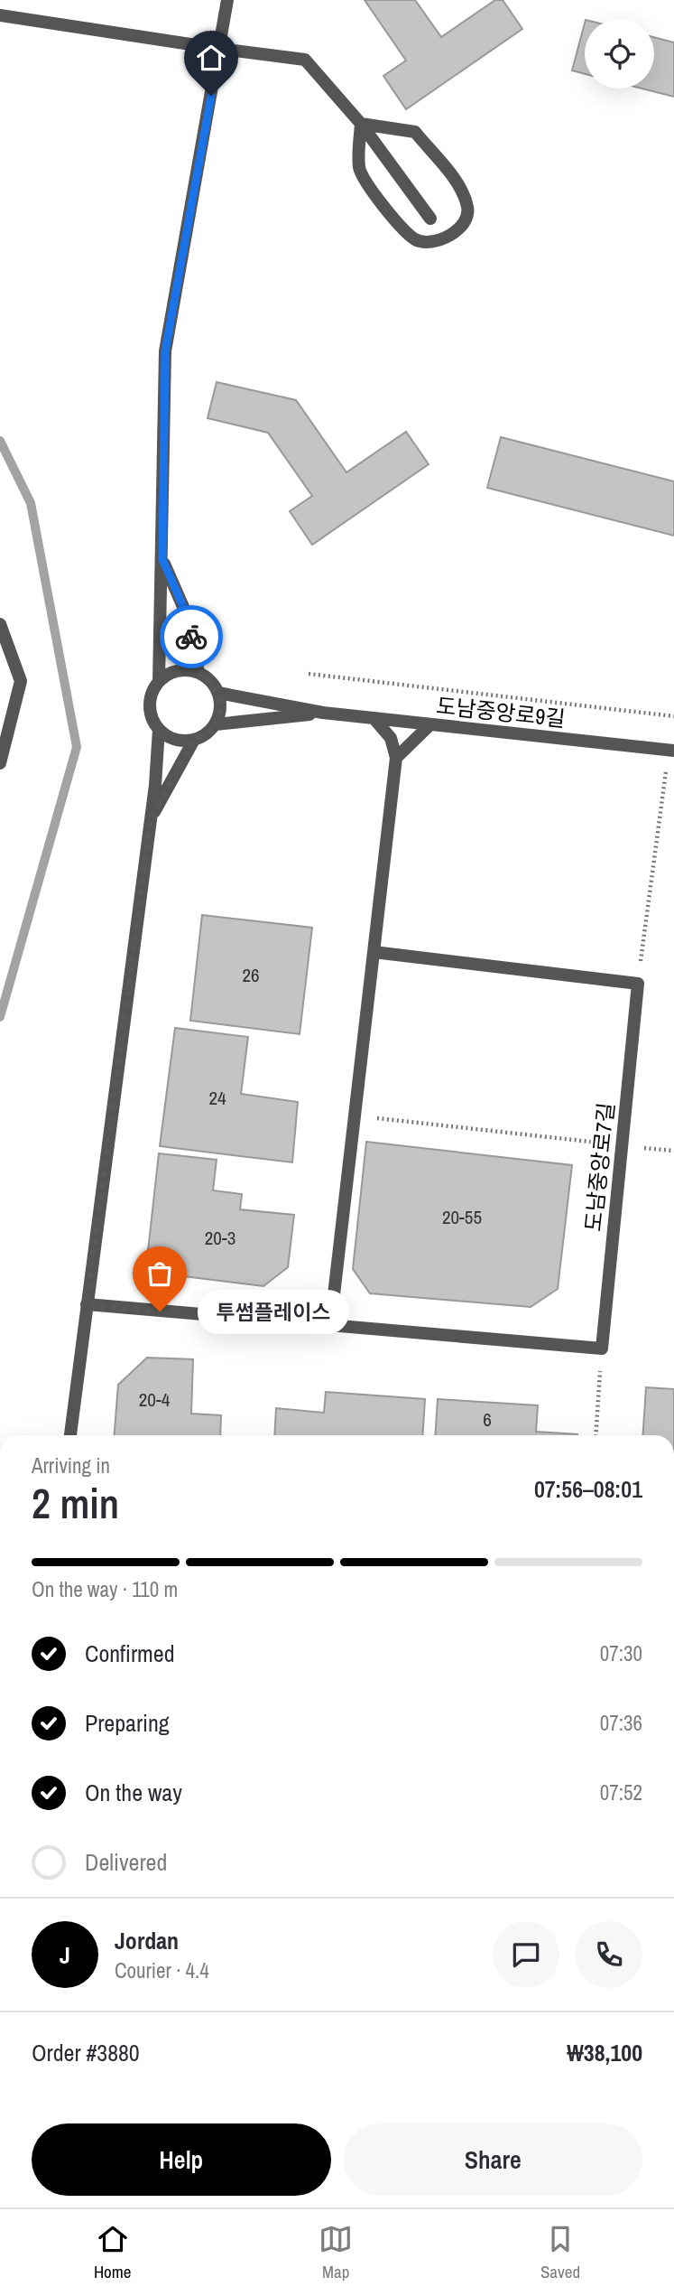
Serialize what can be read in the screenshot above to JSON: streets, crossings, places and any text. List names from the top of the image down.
{
  "streets": {
    "street": ["도남중앙로9길", "도남중앙로7길"]
  },
  "places": ["투썸플레이스"],
  "house_numbers": [
    "26",
    "24",
    "20-55",
    "20-3",
    "20-4",
    "6"
  ],
  "page": {
    "bubble": "투썸플레이스",
    "heading": ["2 min", "Arriving in", "07:56–08:01"],
    "panel": [
      "Jordan",
      "Courier · 4.4",
      "Order #3880",
      "₩38,100"
    ],
    "bar": "On the way · 110 m",
    "list": [
      ["Confirmed", "07:30"],
      ["Preparing", "07:36"],
      ["On the way", "07:52"],
      "Delivered"
    ],
    "round": "J",
    "buttons": ["Help", "Share"],
    "tabs": ["Home", "Map", "Saved"]
  }
}
